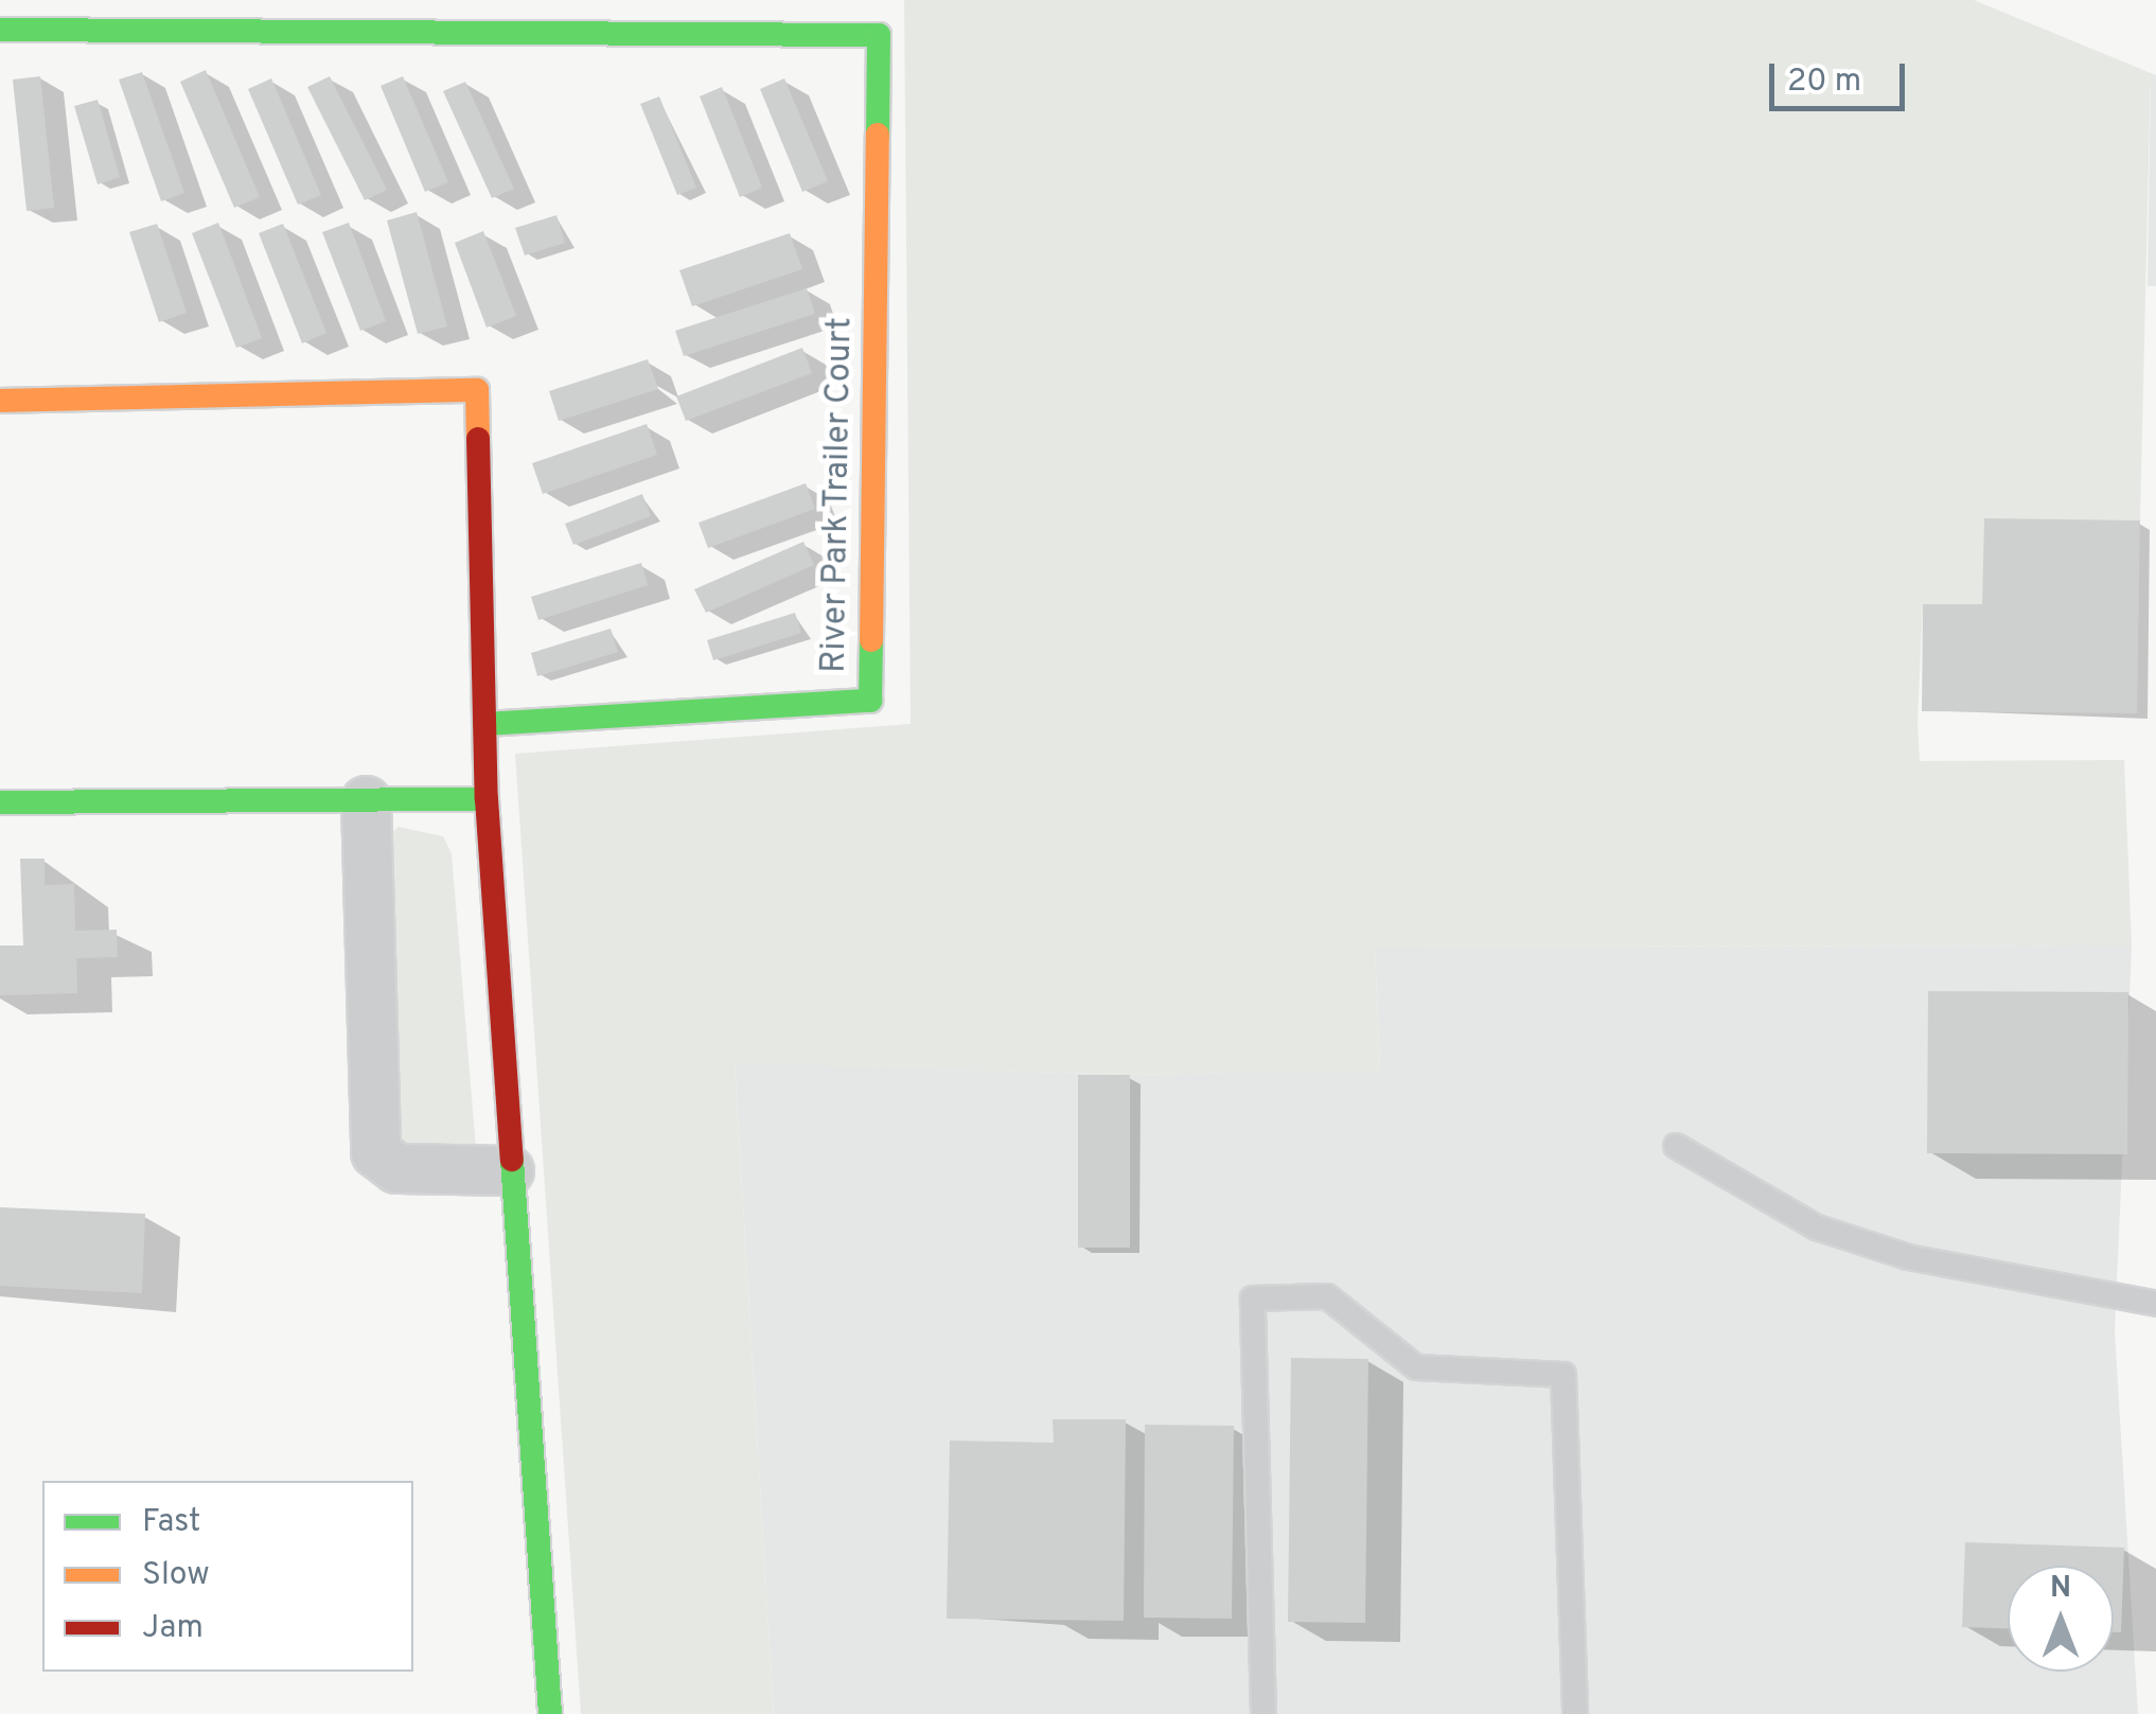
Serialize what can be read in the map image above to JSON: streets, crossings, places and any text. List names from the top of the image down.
{
  "streets": {
    "street": ["River Park Trailer Court"]
  },
  "legend": ["Fast", "Slow", "Jam"],
  "scale_bar": "20 m",
  "north": "top"
}
